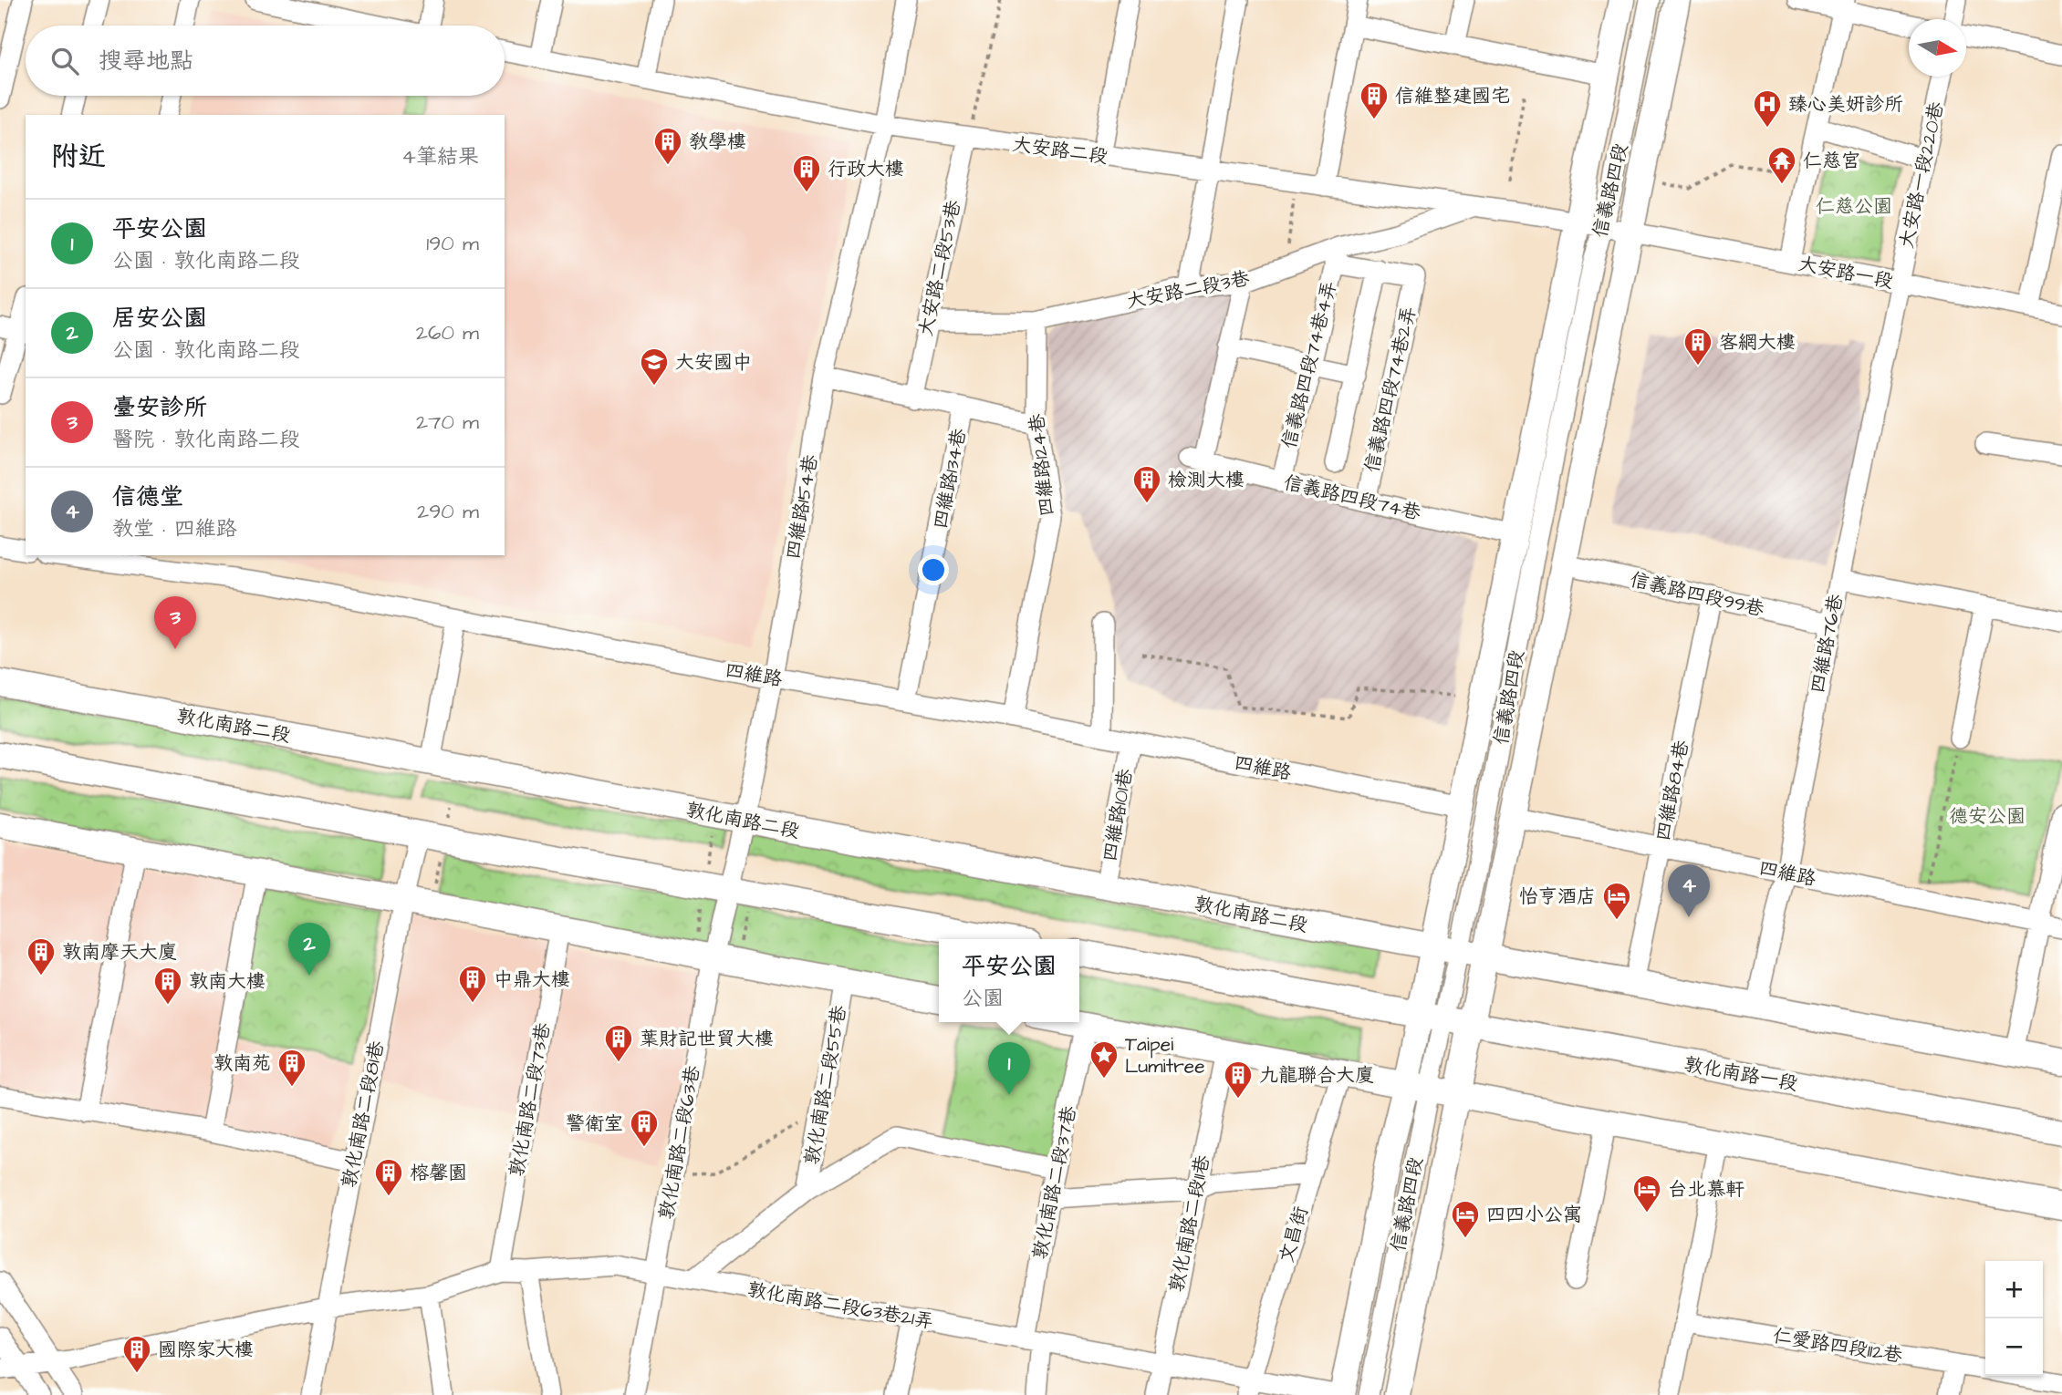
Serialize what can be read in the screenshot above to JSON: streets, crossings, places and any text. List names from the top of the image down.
{
  "streets": {
    "main road": ["信義路四段", "敦化南路二段", "敦化南路一段"],
    "street": [
      "大安路二段",
      "大安路一段220巷",
      "大安路二段53巷",
      "大安路一段",
      "大安路二段3巷",
      "信義路四段74巷4弄",
      "信義路四段74巷2弄",
      "四維路124巷",
      "四維路134巷",
      "信義路四段74巷",
      "四維路154巷",
      "信義路四段99巷",
      "四維路76巷",
      "四維路",
      "四維路84巷",
      "四維路101巷",
      "敦化南路二段55巷",
      "敦化南路二段73巷",
      "敦化南路二段81巷",
      "敦化南路二段63巷",
      "敦化南路二段37巷",
      "敦化南路二段11巷",
      "文昌街",
      "敦化南路二段63巷21弄",
      "仁愛路四段112巷"
    ]
  },
  "crossings": [
    ["大安路二段", "信義路四段"],
    ["大安路二段", "大安路二段53巷"],
    ["大安路二段", "大安路一段"],
    ["大安路二段", "大安路二段3巷"],
    ["大安路二段", "四維路154巷"],
    ["大安路一段220巷", "大安路一段"],
    ["大安路一段220巷", "四維路76巷"],
    ["信義路四段", "大安路一段"],
    ["信義路四段", "信義路四段74巷"],
    ["信義路四段", "信義路四段99巷"],
    ["信義路四段", "四維路"],
    ["信義路四段", "敦化南路二段"],
    ["信義路四段", "敦化南路一段"],
    ["信義路四段", "敦化南路二段63巷21弄"],
    ["大安路二段53巷", "大安路二段3巷"],
    ["大安路一段", "四維路76巷"],
    ["大安路二段3巷", "信義路四段74巷4弄"],
    ["大安路二段3巷", "四維路124巷"],
    ["信義路四段74巷4弄", "信義路四段74巷"],
    ["信義路四段74巷2弄", "信義路四段74巷"],
    ["四維路124巷", "四維路"],
    ["四維路134巷", "四維路"],
    ["四維路154巷", "四維路"],
    ["四維路154巷", "敦化南路二段"],
    ["四維路154巷", "敦化南路二段63巷"],
    ["信義路四段99巷", "四維路76巷"],
    ["信義路四段99巷", "四維路84巷"],
    ["四維路76巷", "四維路"],
    ["四維路", "四維路84巷"],
    ["四維路", "四維路101巷"],
    ["敦化南路二段", "四維路101巷"],
    ["敦化南路二段73巷", "敦化南路二段63巷21弄"],
    ["敦化南路二段63巷", "敦化南路二段63巷21弄"],
    ["敦化南路二段37巷", "敦化南路二段63巷21弄"],
    ["敦化南路二段11巷", "敦化南路二段63巷21弄"],
    ["文昌街", "敦化南路二段63巷21弄"]
  ],
  "parks": ["仁慈公園", "德安公園"],
  "places": {
    "building": [
      "信維整建國宅",
      "教學樓",
      "行政大樓",
      "客網大樓",
      "檢測大樓",
      "敦南摩天大廈",
      "中鼎大樓",
      "敦南大樓",
      "葉財記世貿大樓",
      "敦南苑",
      "九龍聯合大廈",
      "警衛室",
      "榕馨園",
      "國際家大樓"
    ],
    "hospital": ["臻心美妍診所"],
    "temple": ["仁慈宮"],
    "school or university": ["大安國中"],
    "hotel": ["怡亨酒店", "台北慕軒", "四四小公寓"],
    "place": ["Taipei Lumitree"]
  },
  "north": "right",
  "page": {
    "search": "搜尋地點",
    "heading": ["附近", "4筆結果"],
    "list": [
      {
        "mark": "1",
        "name": "平安公園",
        "note": "公園 · 敦化南路二段",
        "value": "190 m"
      },
      {
        "mark": "2",
        "name": "居安公園",
        "note": "公園 · 敦化南路二段",
        "value": "260 m"
      },
      {
        "mark": "3",
        "name": "臺安診所",
        "note": "醫院 · 敦化南路二段",
        "value": "270 m"
      },
      {
        "mark": "4",
        "name": "信德堂",
        "note": "教堂 · 四維路",
        "value": "290 m"
      }
    ],
    "pins": [
      "3",
      "4",
      "2",
      "1"
    ],
    "popup": ["平安公園", "公園"],
    "map_buttons": ["+", "−"]
  }
}
